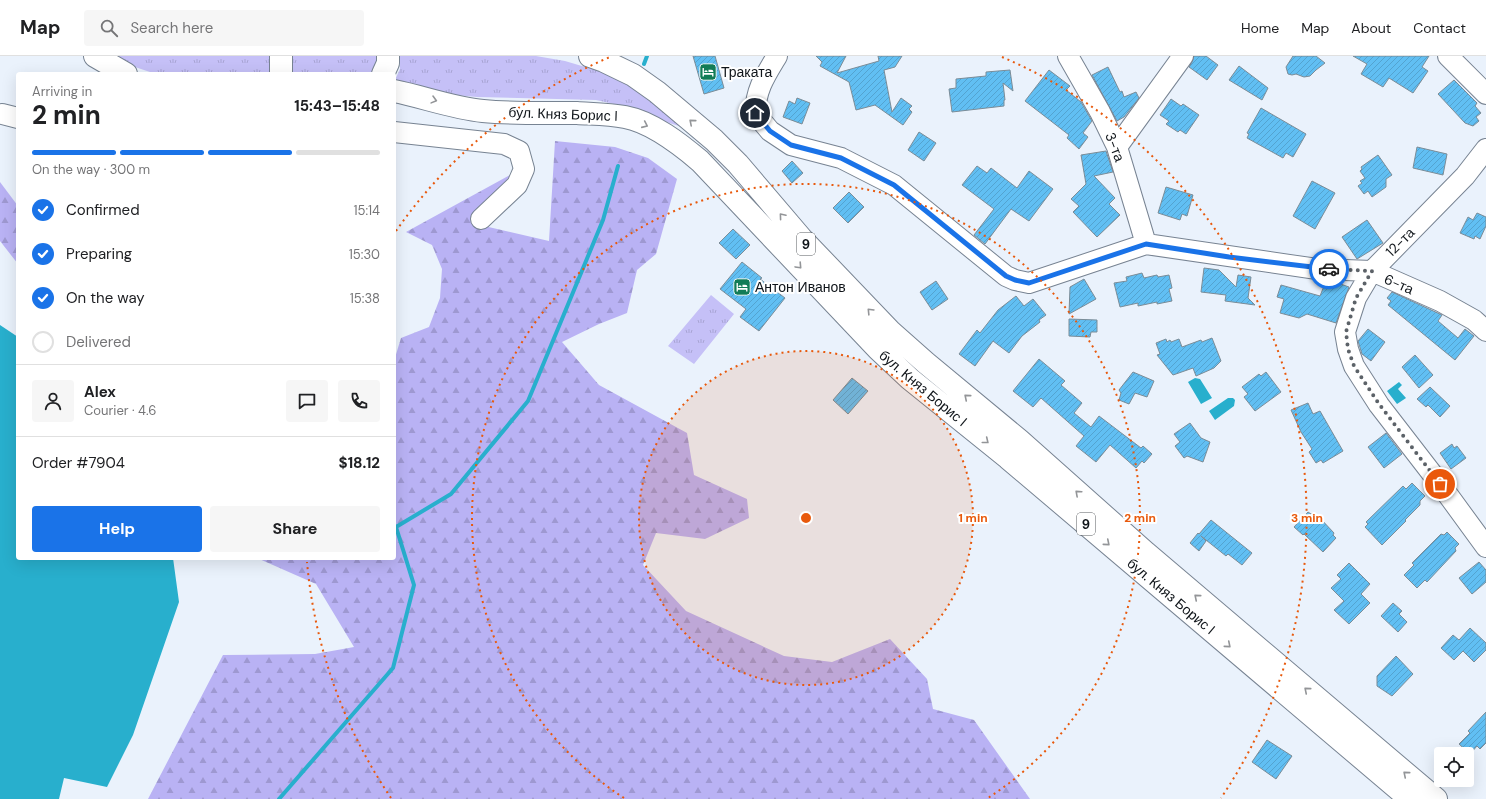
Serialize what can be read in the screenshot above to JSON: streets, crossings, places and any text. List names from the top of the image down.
{
  "streets": {
    "highway": ["бул. Княз Борис I", "9"],
    "street": ["3-та", "12-та", "6-та"]
  },
  "crossings": [
    ["3-та", "6-та"],
    ["12-та", "6-та"]
  ],
  "places": {
    "hotel": ["Траката", "Антон Иванов"]
  },
  "page": {
    "header": "Map",
    "search": "Search here",
    "nav": [
      "Home",
      "Map",
      "About",
      "Contact"
    ],
    "heading": ["2 min", "Arriving in", "15:43–15:48"],
    "panel": [
      "Alex",
      "Courier · 4.6",
      "Order #7904",
      "$18.12"
    ],
    "bar": "On the way · 300 m",
    "list": [
      ["Confirmed", "15:14"],
      ["Preparing", "15:30"],
      ["On the way", "15:38"],
      "Delivered"
    ],
    "buttons": ["Help", "Share"]
  },
  "rings": ["1 min", "2 min", "3 min"]
}
